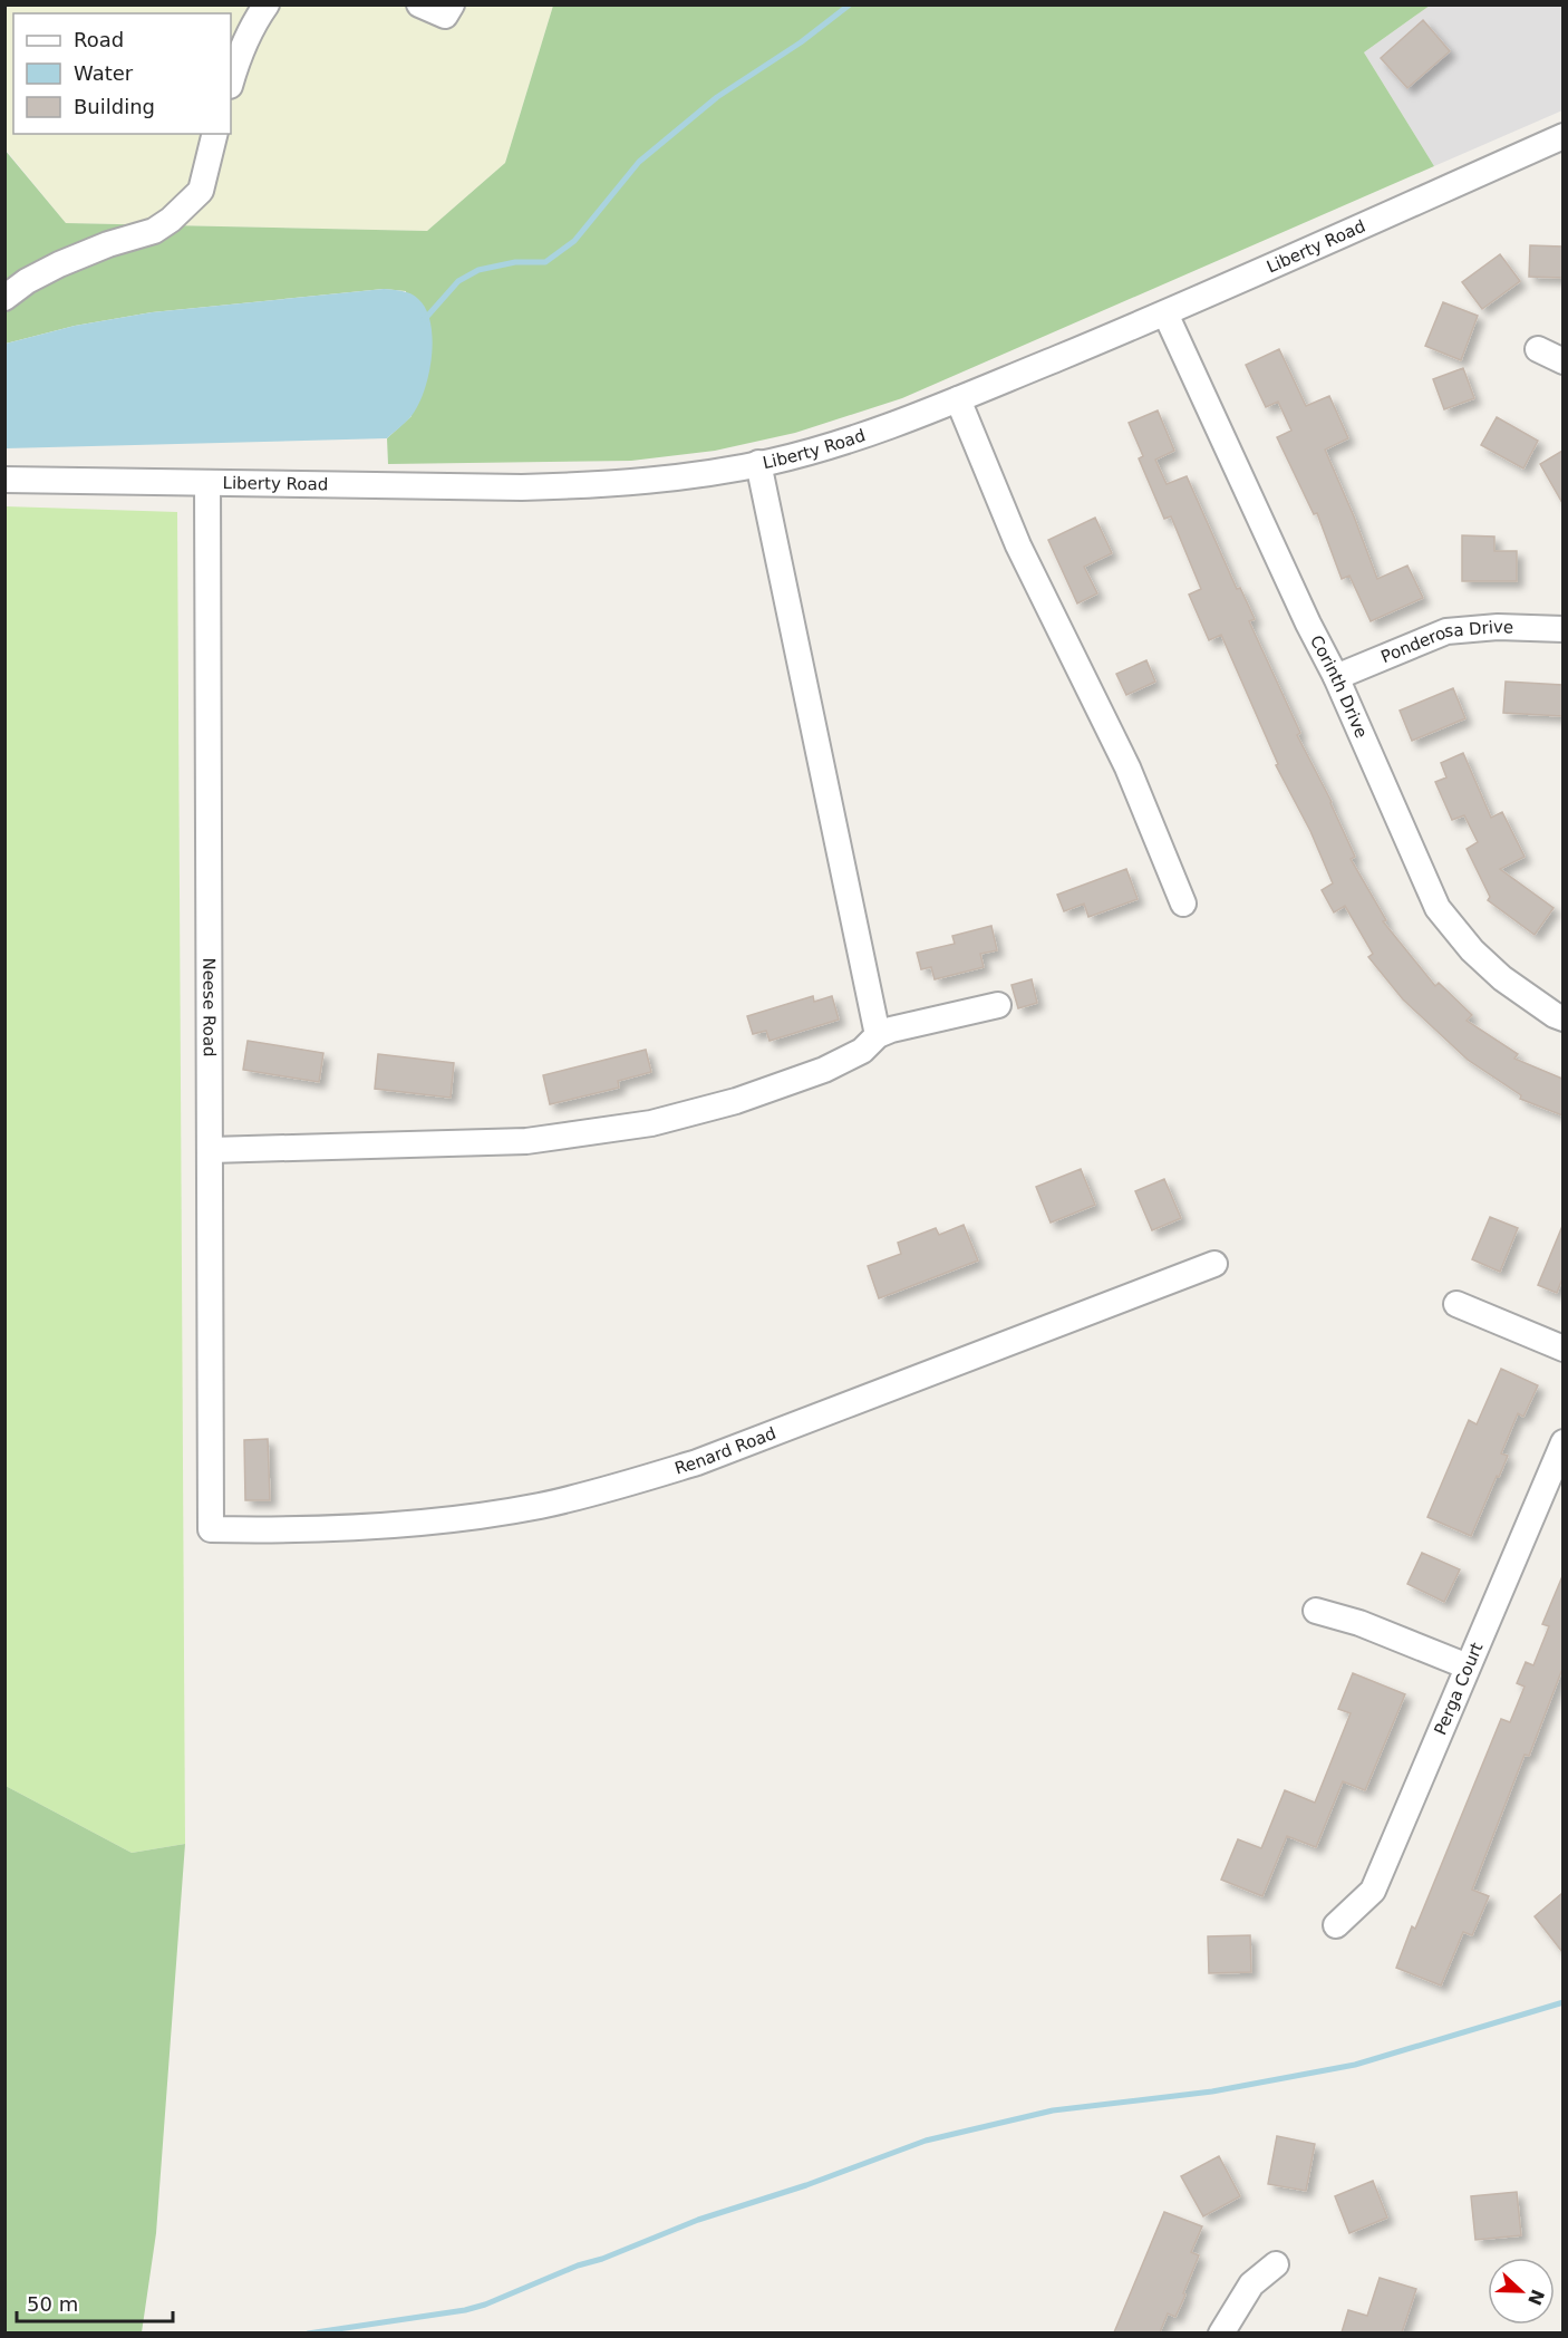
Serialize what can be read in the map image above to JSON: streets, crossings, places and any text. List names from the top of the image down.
{
  "streets": {
    "street": [
      "Liberty Road",
      "Ponderosa Drive",
      "Corinth Drive",
      "Neese Road",
      "Renard Road",
      "Perga Court"
    ]
  },
  "crossings": [
    ["Liberty Road", "Corinth Drive"],
    ["Liberty Road", "Neese Road"],
    ["Ponderosa Drive", "Corinth Drive"],
    ["Neese Road", "Renard Road"]
  ],
  "legend": ["Road", "Water", "Building"],
  "scale_bar": "50 m",
  "north": "right"
}
